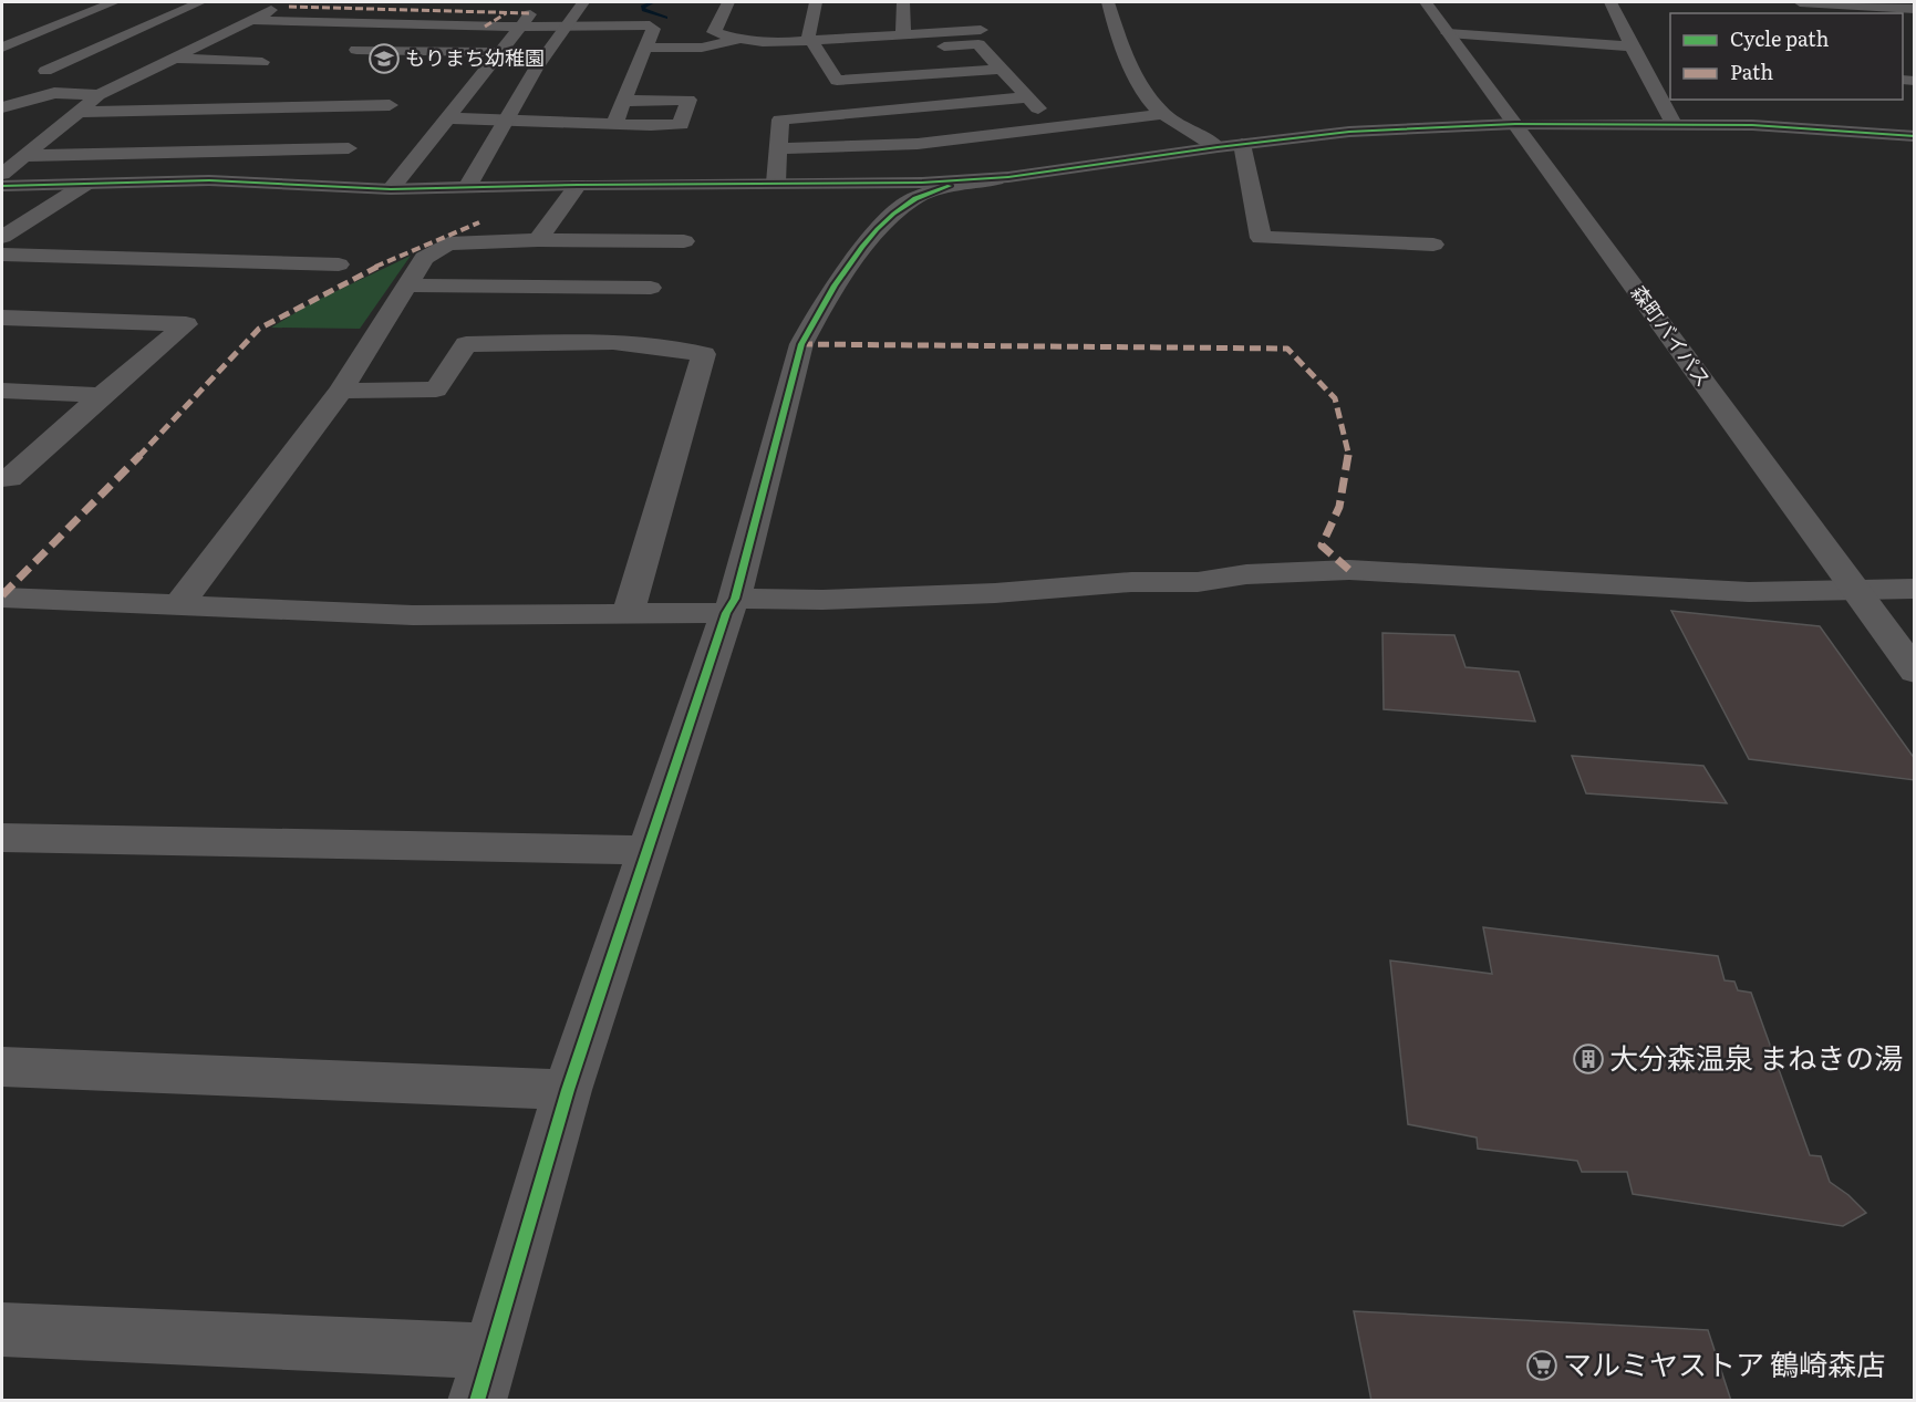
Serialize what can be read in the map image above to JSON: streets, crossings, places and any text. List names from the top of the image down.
{
  "streets": {
    "street": ["森町バイパス"]
  },
  "places": {
    "school or university": ["もりまち幼稚園"],
    "building": ["大分森温泉 まねきの湯"],
    "supermarket": ["マルミヤストア 鶴崎森店"]
  },
  "legend": ["Cycle path", "Path"]
}
